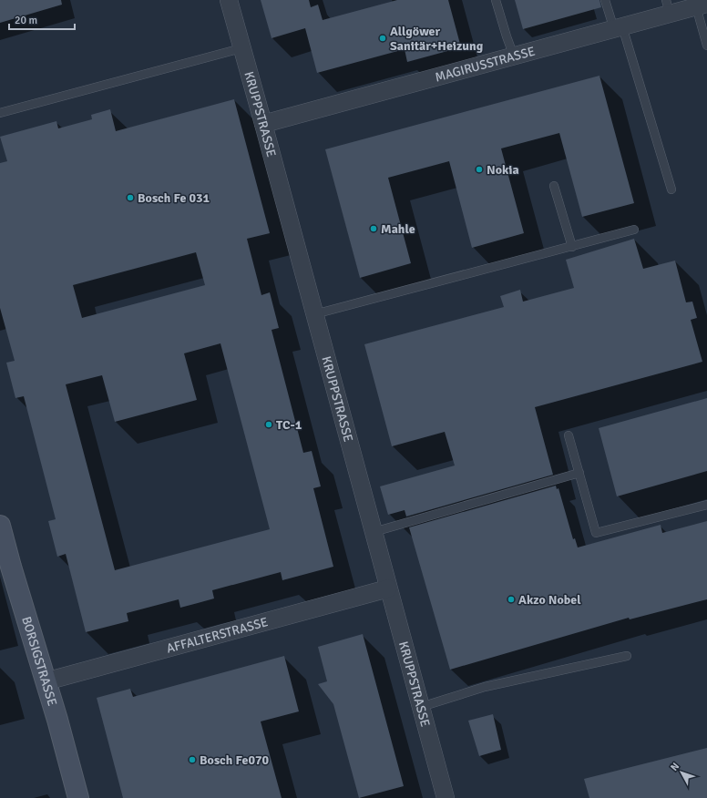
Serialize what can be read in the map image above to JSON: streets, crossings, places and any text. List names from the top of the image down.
{
  "streets": {
    "main road": ["BORSIGSTRASSE"],
    "street": ["MAGIRUSSTRASSE", "KRUPPSTRASSE", "AFFALTERSTRASSE"]
  },
  "crossings": [
    ["MAGIRUSSTRASSE", "KRUPPSTRASSE"],
    ["KRUPPSTRASSE", "AFFALTERSTRASSE"],
    ["AFFALTERSTRASSE", "BORSIGSTRASSE"]
  ],
  "places": [
    "Allgöwer Sanitär+Heizung",
    "Nokia",
    "Bosch Fe 031",
    "Mahle",
    "TC-1",
    "Akzo Nobel",
    "Bosch Fe070"
  ],
  "scale_bar": "20 m",
  "north": "top left"
}
